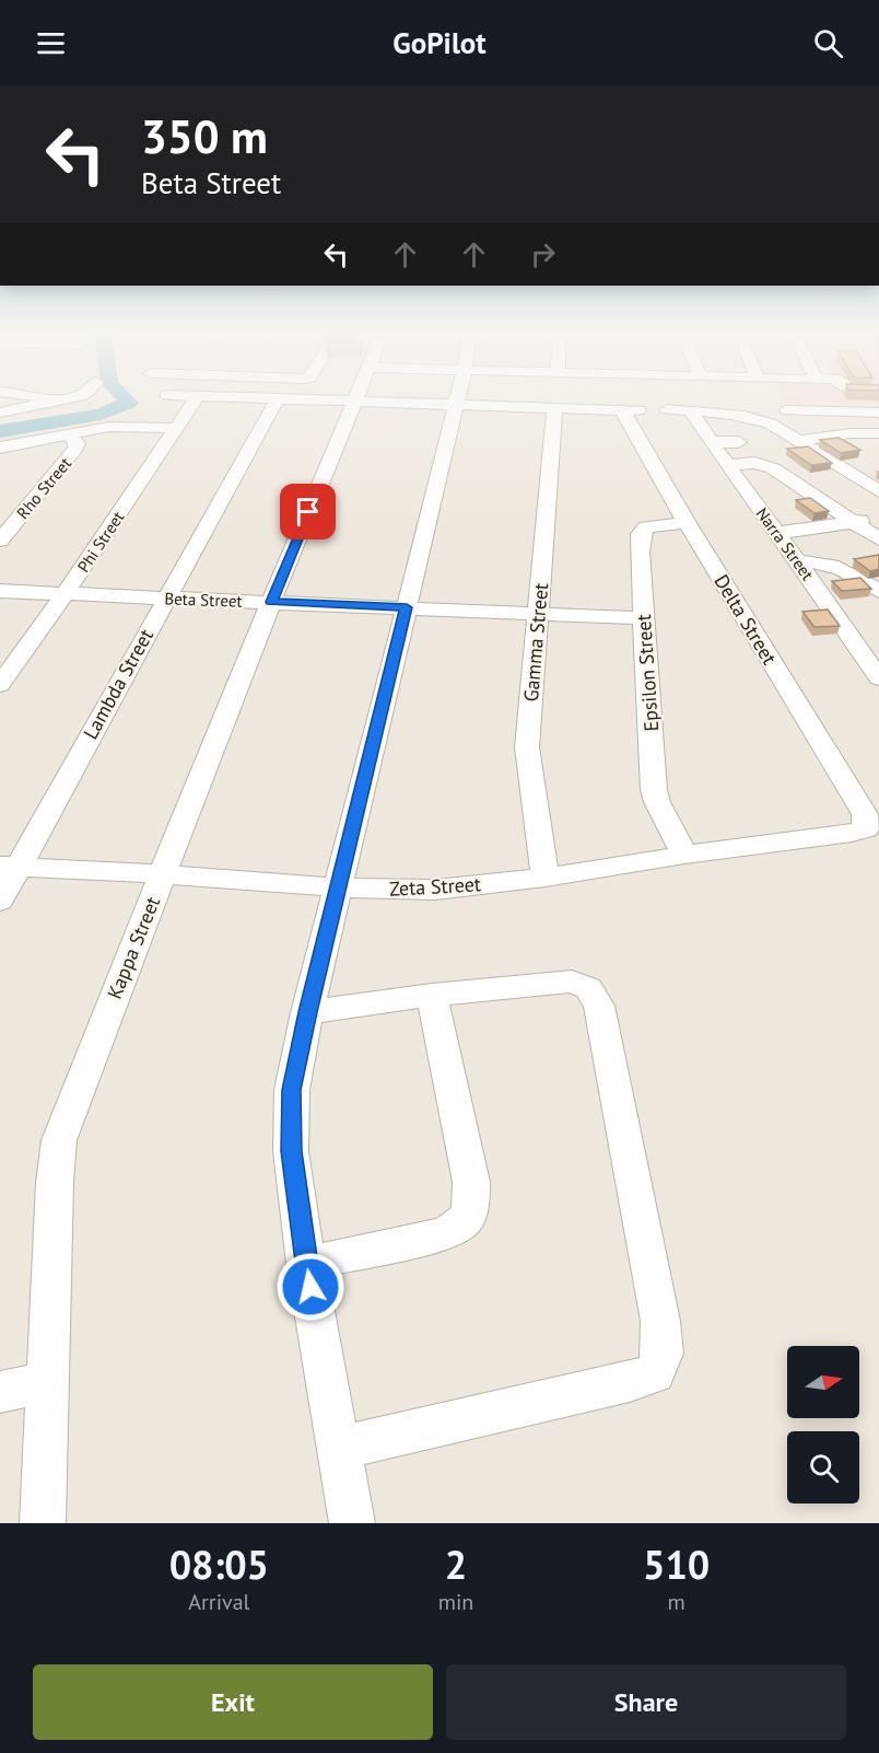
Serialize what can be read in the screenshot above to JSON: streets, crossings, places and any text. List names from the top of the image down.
{
  "streets": {
    "street": [
      "Rho Street",
      "Phi Street",
      "Narra Street",
      "Beta Street",
      "Delta Street",
      "Gamma Street",
      "Epsilon Street",
      "Lambda Street",
      "Zeta Street",
      "Kappa Street"
    ]
  },
  "crossings": [
    ["Phi Street", "Beta Street"],
    ["Beta Street", "Gamma Street"],
    ["Beta Street", "Epsilon Street"],
    ["Beta Street", "Lambda Street"],
    ["Beta Street", "Kappa Street"],
    ["Delta Street", "Gamma Street"],
    ["Delta Street", "Epsilon Street"],
    ["Delta Street", "Zeta Street"],
    ["Gamma Street", "Zeta Street"],
    ["Epsilon Street", "Zeta Street"],
    ["Lambda Street", "Zeta Street"],
    ["Zeta Street", "Kappa Street"]
  ],
  "north": "right",
  "page": {
    "header": "GoPilot",
    "turn": ["350 m", "Beta Street"],
    "eta": [
      "08:05",
      "Arrival",
      "2",
      "min",
      "510",
      "m"
    ],
    "buttons": ["Exit", "Share"]
  }
}
